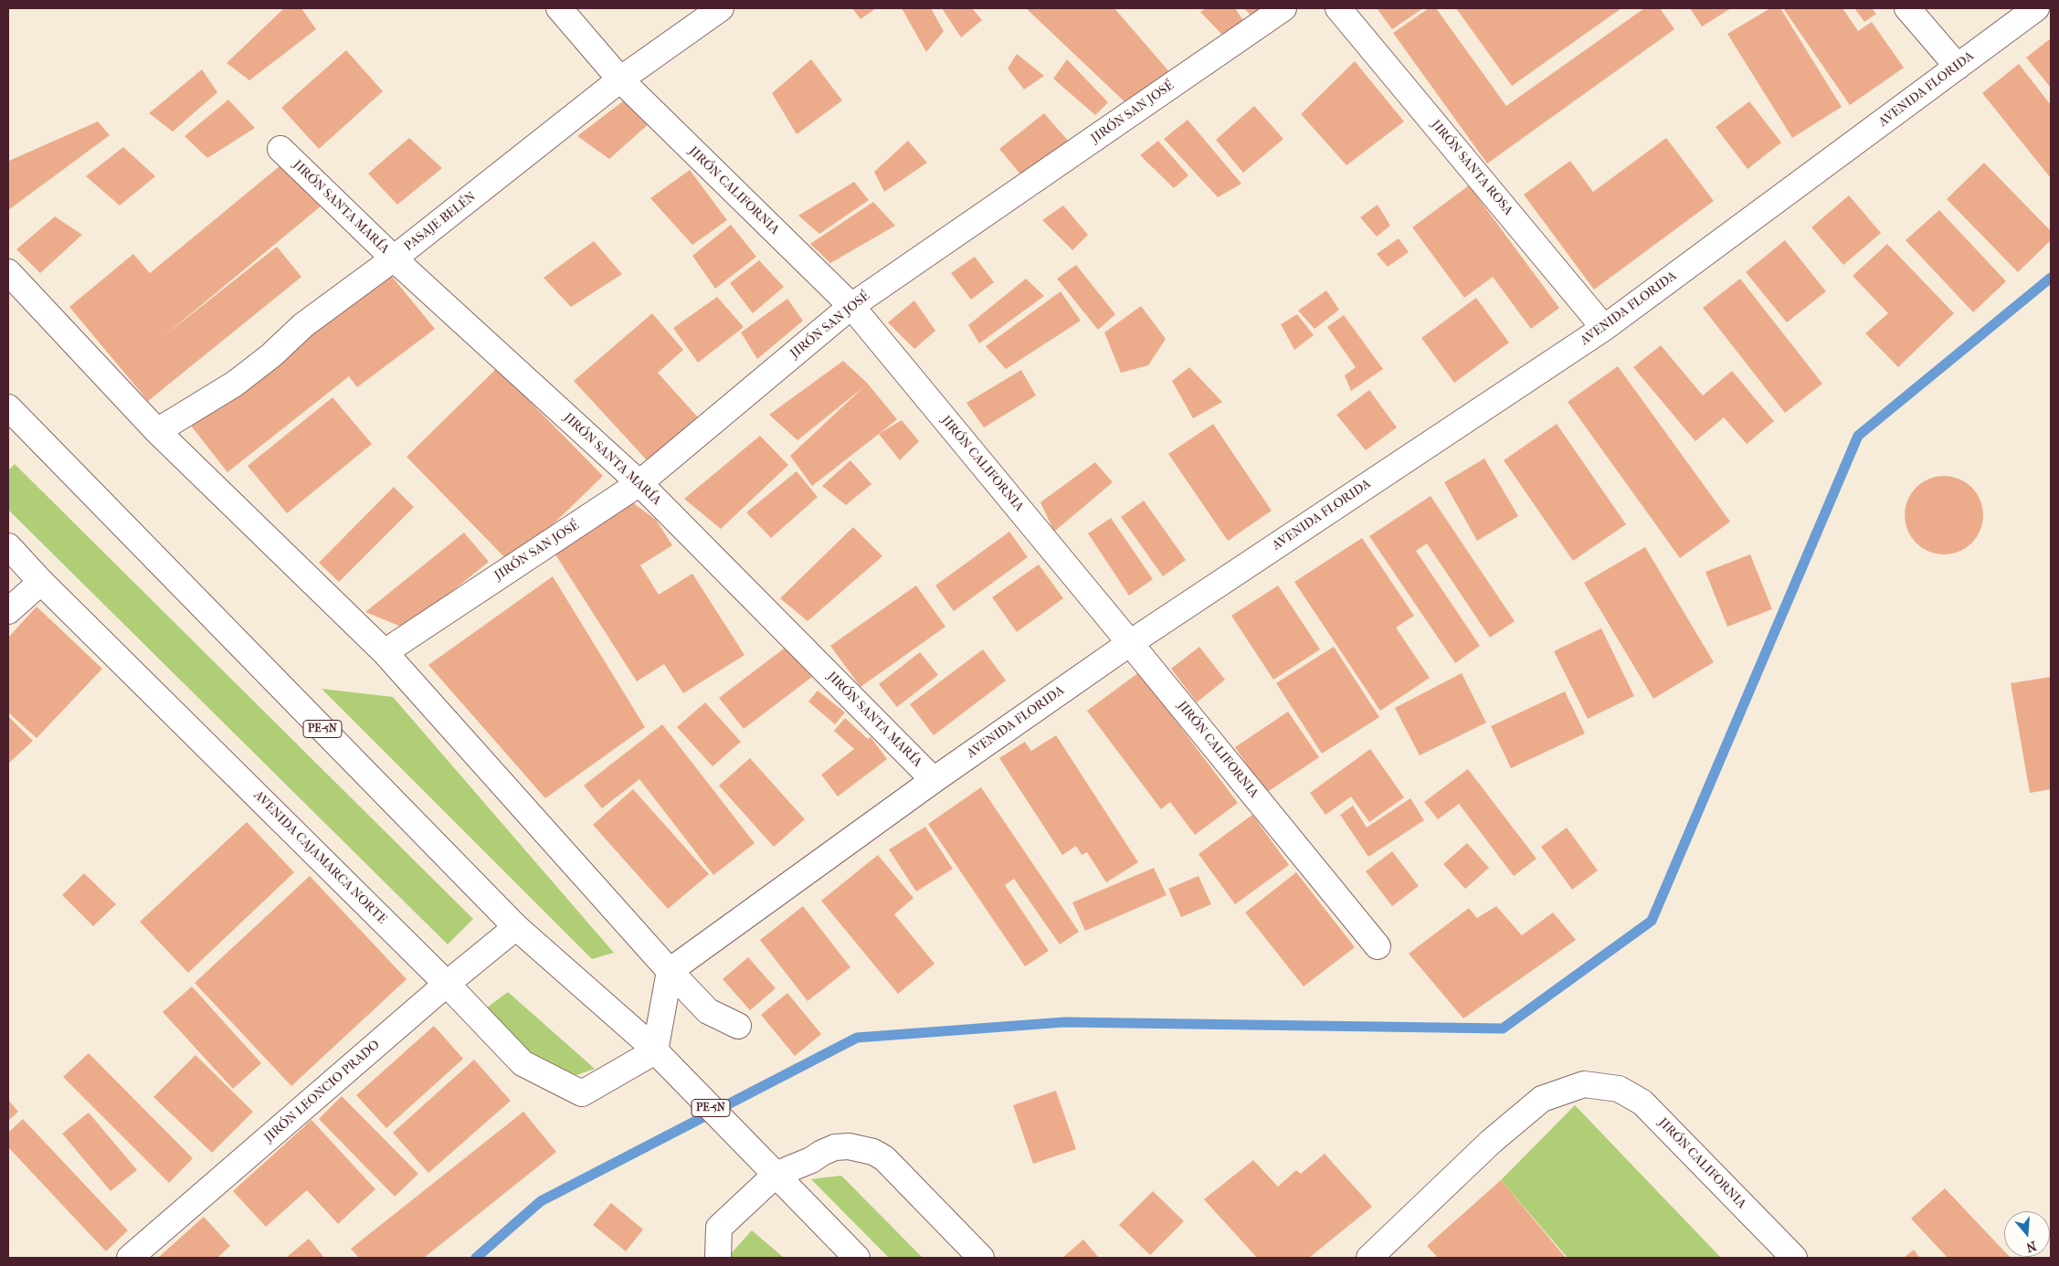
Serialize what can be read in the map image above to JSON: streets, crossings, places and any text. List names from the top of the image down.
{
  "streets": {
    "main road": [
      "AVENIDA FLORIDA",
      "JIRÓN SAN JOSÉ",
      "JIRÓN SANTA ROSA",
      "JIRÓN CALIFORNIA",
      "JIRÓN SANTA MARÍA",
      "PASAJE BELÉN",
      "PE-5N",
      "AVENIDA CAJAMARCA NORTE",
      "JIRÓN LEONCIO PRADO"
    ]
  },
  "crossings": [
    ["AVENIDA FLORIDA", "JIRÓN SANTA ROSA"],
    ["AVENIDA FLORIDA", "JIRÓN CALIFORNIA"],
    ["AVENIDA FLORIDA", "JIRÓN SANTA MARÍA"],
    ["JIRÓN SAN JOSÉ", "JIRÓN CALIFORNIA"],
    ["JIRÓN SAN JOSÉ", "JIRÓN SANTA MARÍA"],
    ["JIRÓN CALIFORNIA", "PASAJE BELÉN"],
    ["JIRÓN SANTA MARÍA", "PASAJE BELÉN"],
    ["PE-5N", "AVENIDA CAJAMARCA NORTE"],
    ["PE-5N", "JIRÓN LEONCIO PRADO"],
    ["AVENIDA CAJAMARCA NORTE", "JIRÓN LEONCIO PRADO"]
  ],
  "north": "bottom"
}
